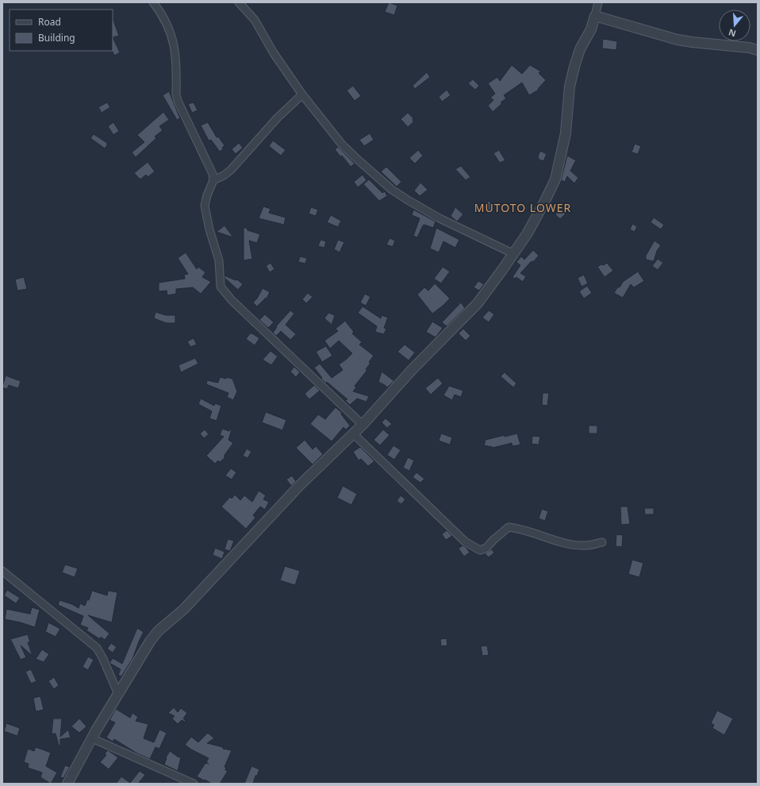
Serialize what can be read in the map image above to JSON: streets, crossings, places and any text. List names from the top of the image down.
{
  "districts": ["MUTOTO LOWER"],
  "legend": ["Road", "Building"],
  "north": "bottom"
}
